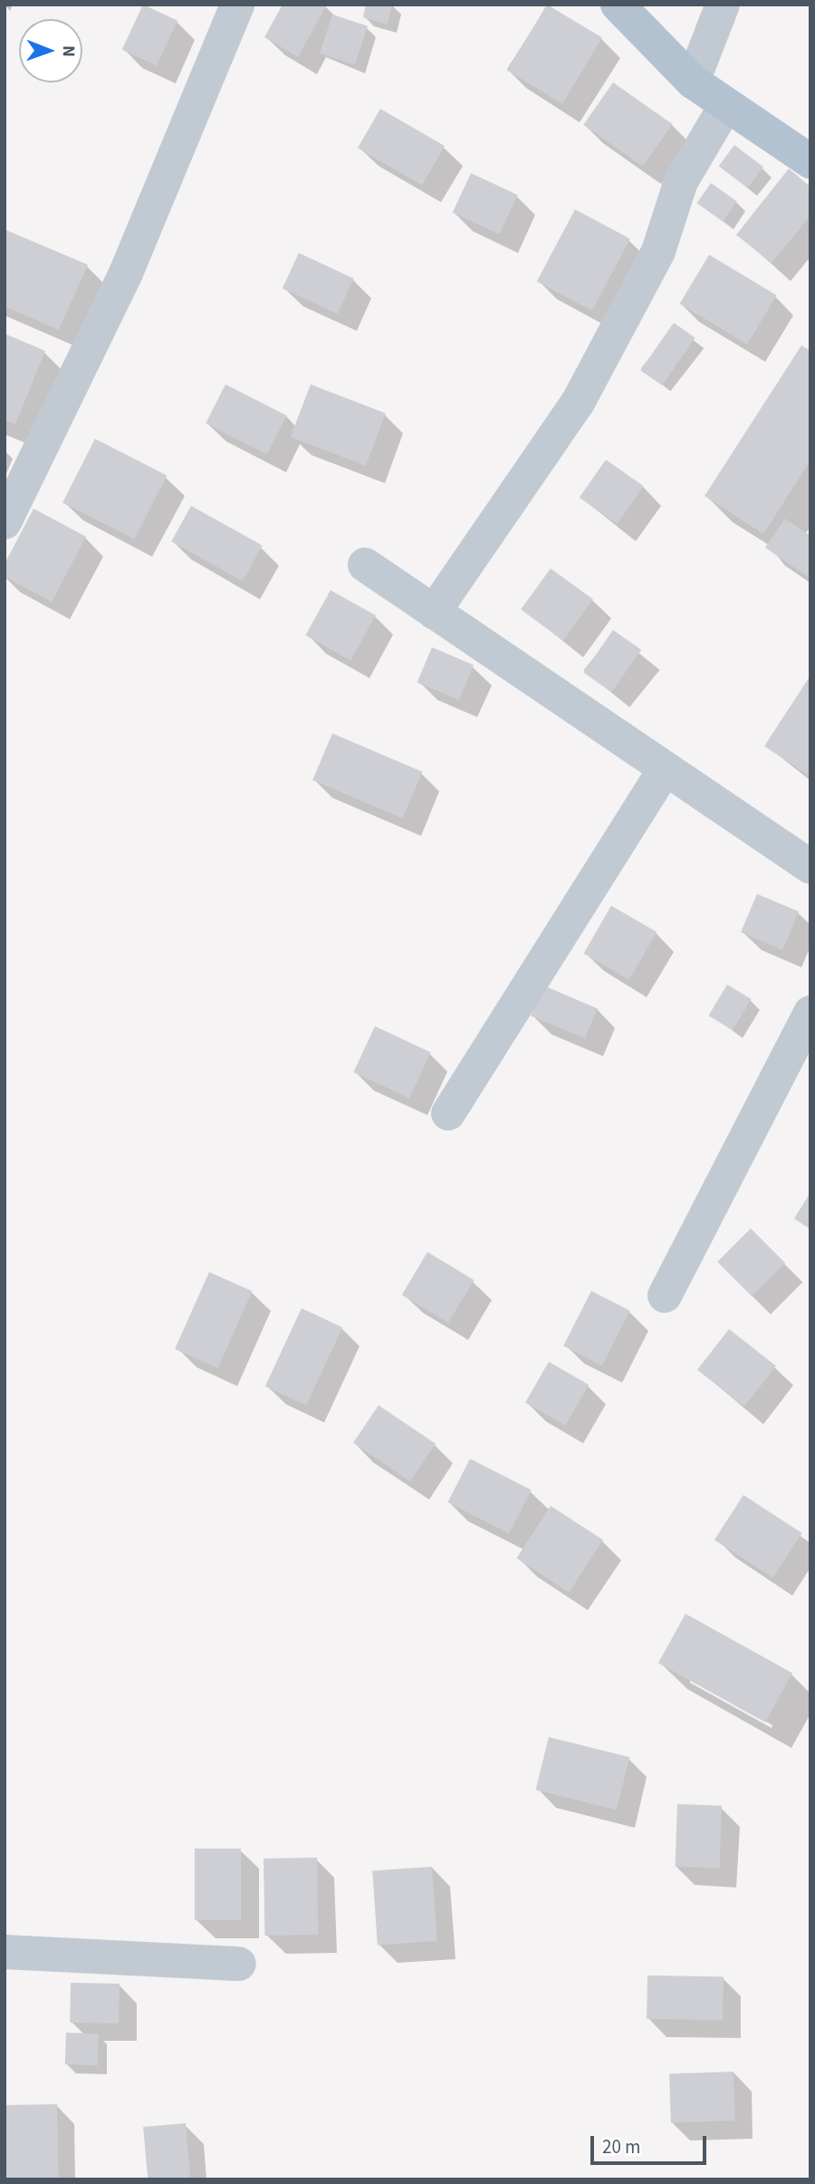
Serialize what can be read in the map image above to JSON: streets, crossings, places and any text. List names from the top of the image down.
{
  "scale_bar": "20 m",
  "north": "right"
}
